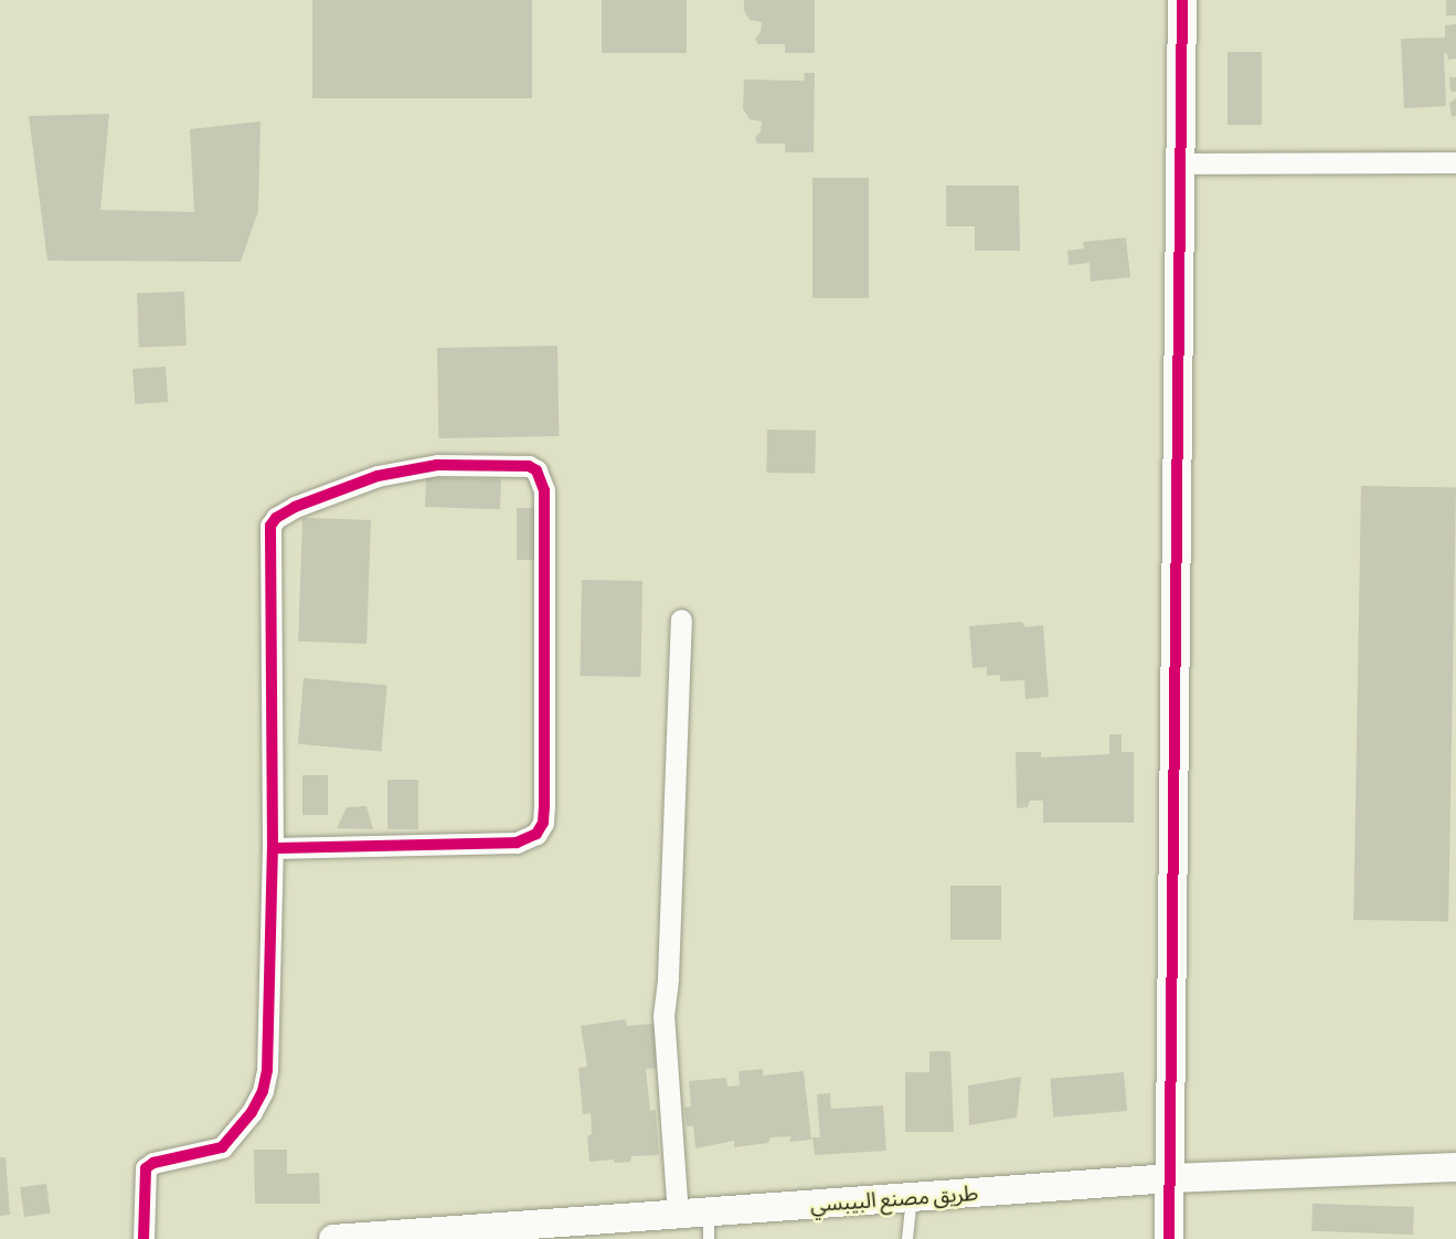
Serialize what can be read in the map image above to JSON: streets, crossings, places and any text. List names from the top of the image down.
{
  "streets": {
    "street": ["طريق مصنع البيبسي"]
  }
}
